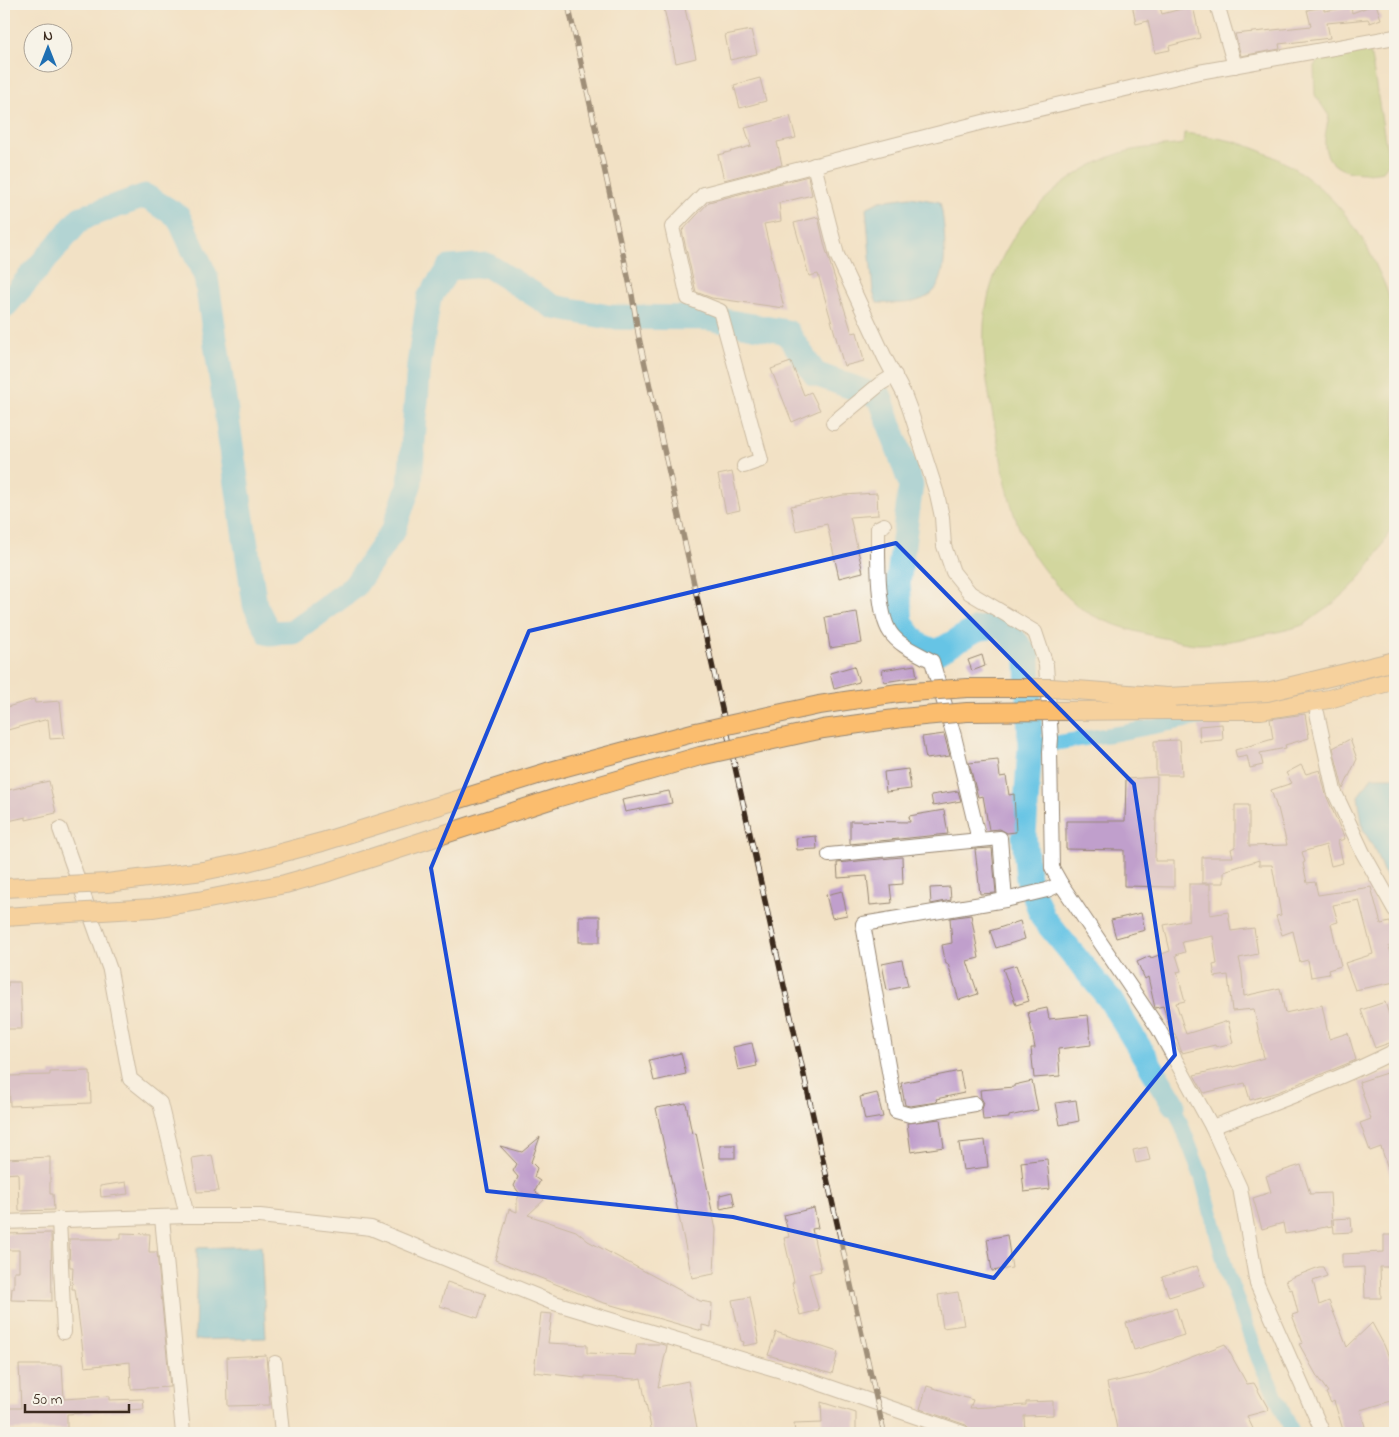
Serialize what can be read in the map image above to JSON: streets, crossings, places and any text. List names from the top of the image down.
{
  "scale_bar": "50 m",
  "north": "top"
}
